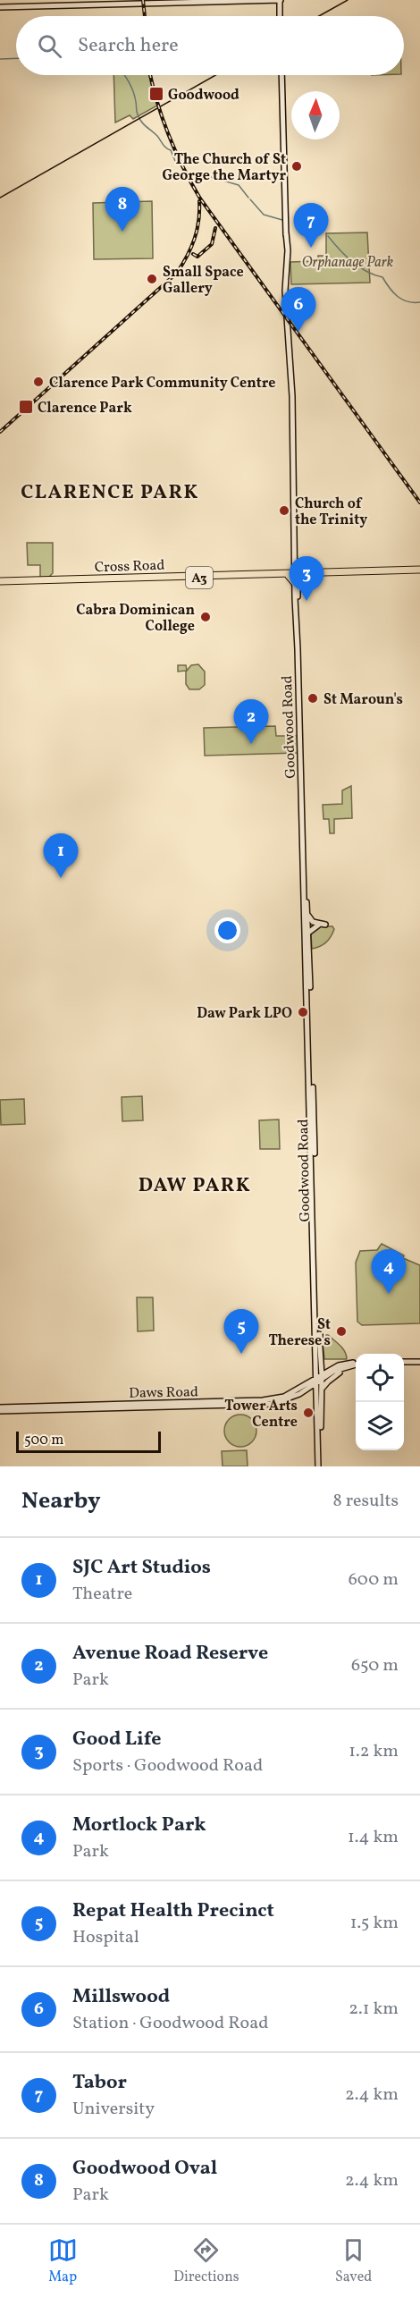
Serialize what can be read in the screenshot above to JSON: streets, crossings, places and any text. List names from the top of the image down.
{
  "streets": {
    "highway": ["Cross Road", "A3"],
    "main road": ["Goodwood Road", "Daws Road"]
  },
  "crossings": [
    ["Cross Road", "Goodwood Road"],
    ["Goodwood Road", "Daws Road"]
  ],
  "districts": ["CLARENCE PARK", "DAW PARK"],
  "parks": ["Orphanage Park"],
  "places": {
    "transit": ["Goodwood", "Clarence Park"],
    "other": [
      "The Church of St George the Martyr",
      "Small Space Gallery",
      "Clarence Park Community Centre",
      "Church of the Trinity",
      "Cabra Dominican College",
      "St Maroun's",
      "Daw Park LPO",
      "St Therese's",
      "Tower Arts Centre"
    ]
  },
  "scale_bar": "500 m",
  "north": "top",
  "page": {
    "search": "Search here",
    "pins": [
      "8",
      "7",
      "6",
      "3",
      "2",
      "1",
      "4",
      "5"
    ],
    "scale": "500 m",
    "heading": ["Nearby", "8 results"],
    "list": [
      {
        "mark": "1",
        "name": "SJC Art Studios",
        "note": "Theatre",
        "value": "600 m"
      },
      {
        "mark": "2",
        "name": "Avenue Road Reserve",
        "note": "Park",
        "value": "650 m"
      },
      {
        "mark": "3",
        "name": "Good Life",
        "note": "Sports · Goodwood Road",
        "value": "1.2 km"
      },
      {
        "mark": "4",
        "name": "Mortlock Park",
        "note": "Park",
        "value": "1.4 km"
      },
      {
        "mark": "5",
        "name": "Repat Health Precinct",
        "note": "Hospital",
        "value": "1.5 km"
      },
      {
        "mark": "6",
        "name": "Millswood",
        "note": "Station · Goodwood Road",
        "value": "2.1 km"
      },
      {
        "mark": "7",
        "name": "Tabor",
        "note": "University",
        "value": "2.4 km"
      },
      {
        "mark": "8",
        "name": "Goodwood Oval",
        "note": "Park",
        "value": "2.4 km"
      }
    ],
    "nav": ["Map", "Directions", "Saved"]
  }
}
